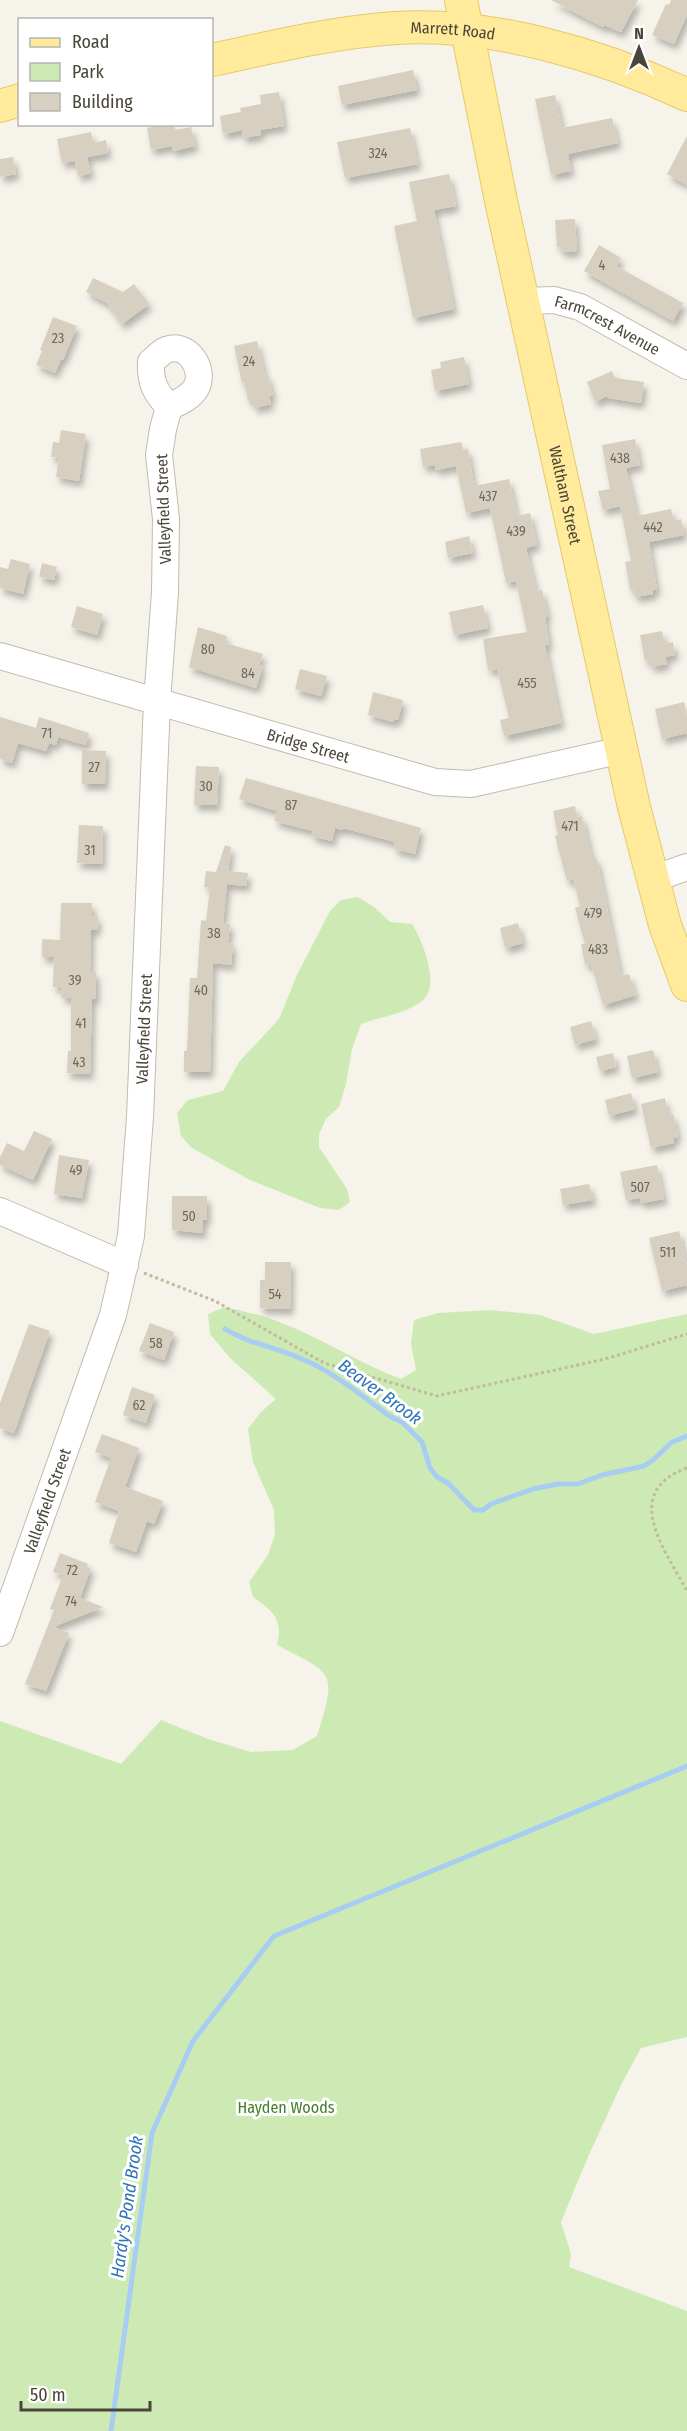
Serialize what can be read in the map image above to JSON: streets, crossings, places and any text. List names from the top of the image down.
{
  "streets": {
    "main road": ["Marrett Road", "Waltham Street"],
    "street": ["Farmcrest Avenue", "Valleyfield Street", "Bridge Street"]
  },
  "crossings": [
    ["Marrett Road", "Waltham Street"],
    ["Farmcrest Avenue", "Waltham Street"],
    ["Waltham Street", "Bridge Street"],
    ["Valleyfield Street", "Bridge Street"]
  ],
  "water": ["Beaver Brook", "Hardy's Pond Brook"],
  "parks": ["Hayden Woods"],
  "house_numbers": [
    "324",
    "4",
    "23",
    "24",
    "438",
    "437",
    "442",
    "439",
    "80",
    "84",
    "455",
    "71",
    "27",
    "30",
    "87",
    "471",
    "31",
    "479",
    "38",
    "483",
    "39",
    "40",
    "41",
    "43",
    "49",
    "507",
    "50",
    "511",
    "54",
    "58",
    "62",
    "72",
    "74"
  ],
  "legend": ["Road", "Park", "Building"],
  "scale_bar": "50 m",
  "north": "top"
}
